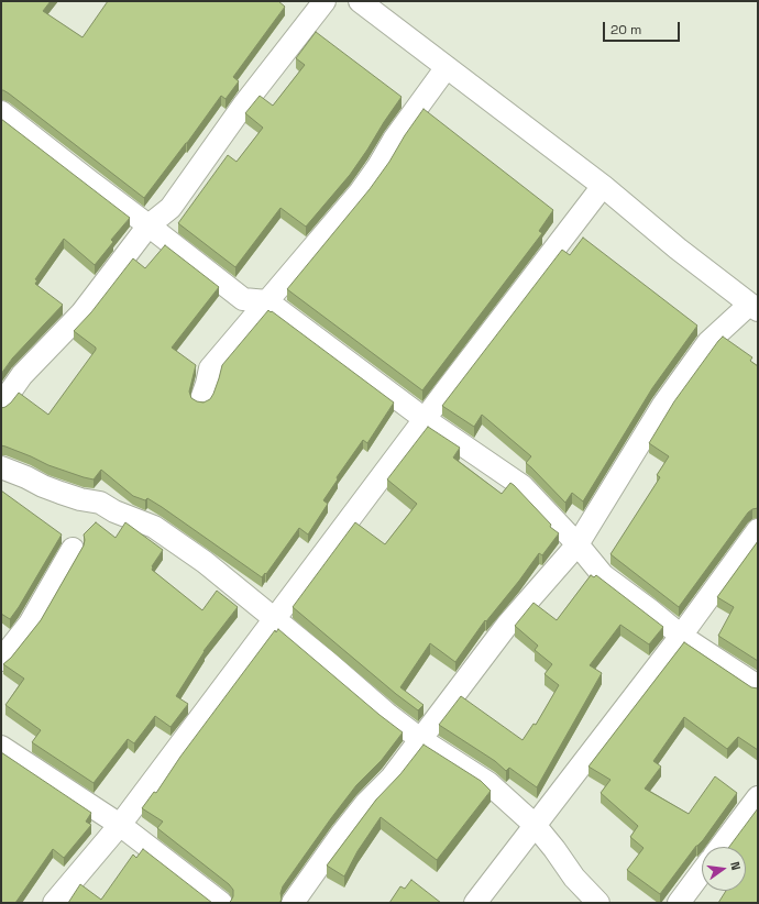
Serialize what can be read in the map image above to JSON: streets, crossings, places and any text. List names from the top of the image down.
{
  "scale_bar": "20 m",
  "north": "right"
}
